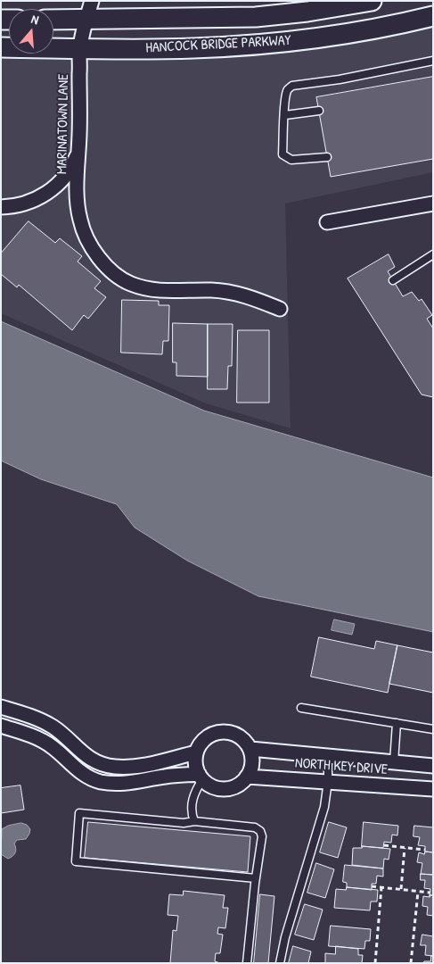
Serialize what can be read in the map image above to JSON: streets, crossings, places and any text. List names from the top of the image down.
{
  "streets": {
    "main road": ["HANCOCK BRIDGE PARKWAY"],
    "street": ["MARINATOWN LANE", "NORTH KEY DRIVE"]
  },
  "crossings": [
    ["HANCOCK BRIDGE PARKWAY", "MARINATOWN LANE"]
  ],
  "north": "top"
}
